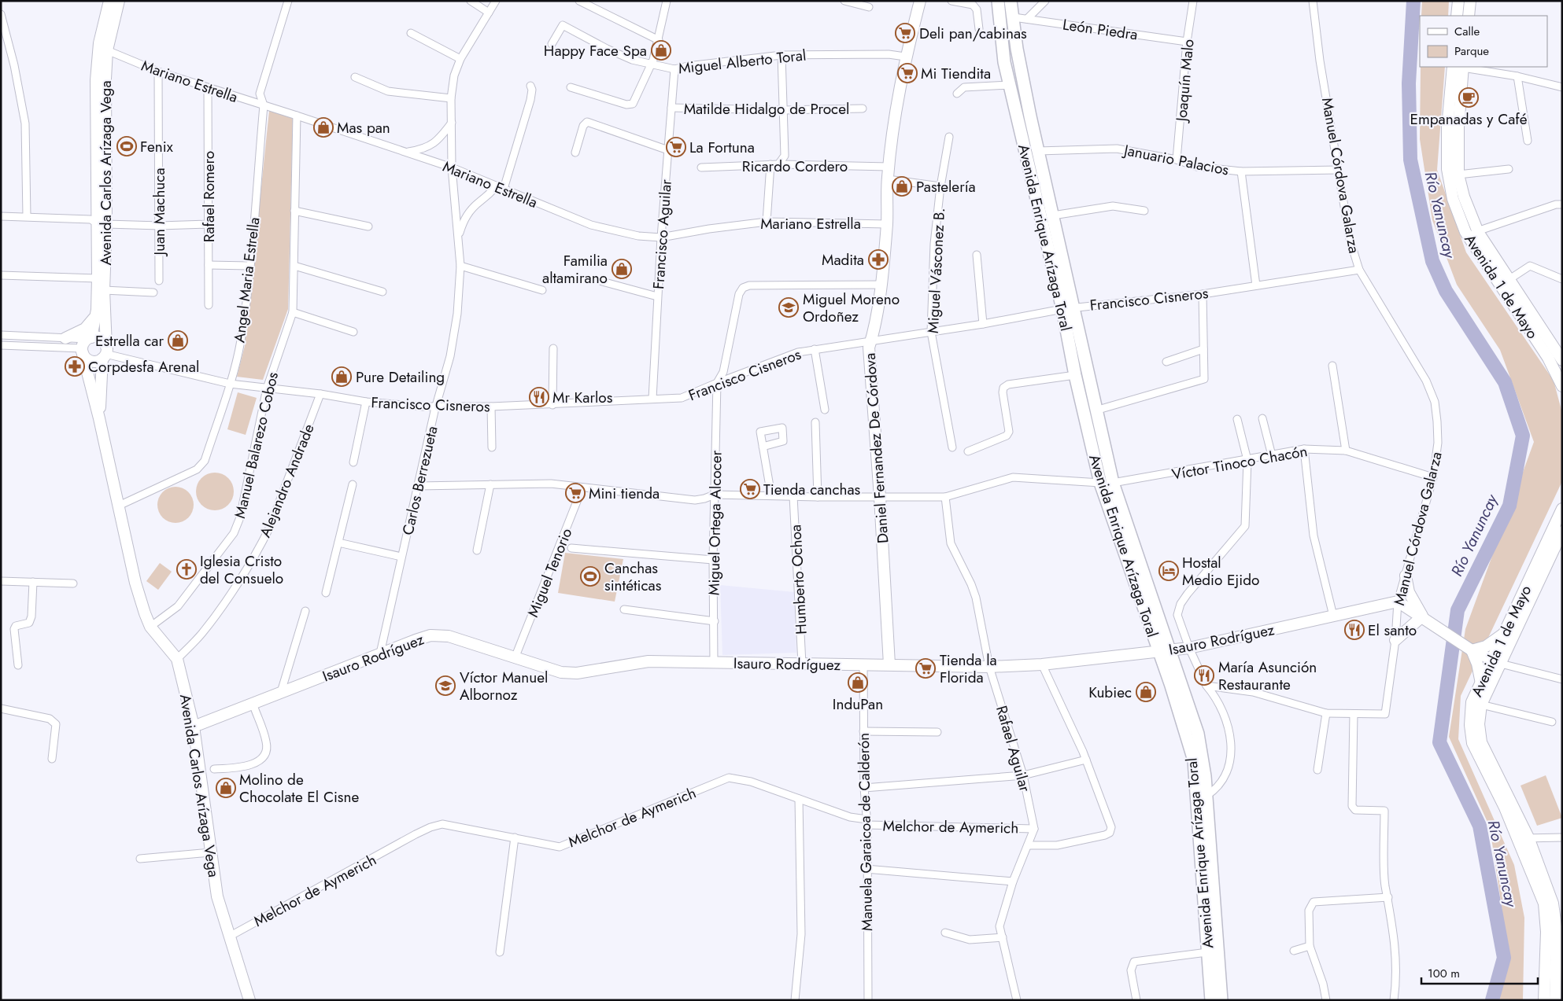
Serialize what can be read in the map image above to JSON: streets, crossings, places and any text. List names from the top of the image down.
{
  "streets": {
    "main road": ["Avenida Enrique Arízaga Toral"],
    "street": [
      "León Piedra",
      "Miguel Alberto Toral",
      "Joaquín Malo",
      "Mariano Estrella",
      "Matilde Hidalgo de Procel",
      "Januario Palacios",
      "Ricardo Cordero",
      "Avenida Carlos Arízaga Vega",
      "Manuel Córdova Galarza",
      "Rafael Romero",
      "Juan Machuca",
      "Francisco Aguilar",
      "Miguel Vásconez B.",
      "Angel Maria Estrella",
      "Avenida 1 de Mayo",
      "Francisco Cisneros",
      "Manuel Balarezo Cobos",
      "Daniel Fernandez De Córdova",
      "Víctor Tinoco Chacón",
      "Alejandro Andrade",
      "Carlos Berrezueta",
      "Miguel Ortega Alcocer",
      "Miguel Tenorio",
      "Humberto Ochoa",
      "Isauro Rodríguez",
      "Rafael Aguilar",
      "Melchor de Aymerich",
      "Manuela Garaicoa de Calderón"
    ]
  },
  "crossings": [
    ["León Piedra", "Joaquín Malo"],
    ["León Piedra", "Avenida Enrique Arízaga Toral"],
    ["Miguel Alberto Toral", "Francisco Aguilar"],
    ["Miguel Alberto Toral", "Daniel Fernandez De Córdova"],
    ["Joaquín Malo", "Januario Palacios"],
    ["Mariano Estrella", "Avenida Carlos Arízaga Vega"],
    ["Mariano Estrella", "Rafael Romero"],
    ["Mariano Estrella", "Juan Machuca"],
    ["Mariano Estrella", "Francisco Aguilar"],
    ["Mariano Estrella", "Angel Maria Estrella"],
    ["Mariano Estrella", "Manuel Balarezo Cobos"],
    ["Mariano Estrella", "Daniel Fernandez De Córdova"],
    ["Mariano Estrella", "Carlos Berrezueta"],
    ["Matilde Hidalgo de Procel", "Francisco Aguilar"],
    ["Januario Palacios", "Manuel Córdova Galarza"],
    ["Januario Palacios", "Avenida Enrique Arízaga Toral"],
    ["Ricardo Cordero", "Daniel Fernandez De Córdova"],
    ["Avenida Carlos Arízaga Vega", "Angel Maria Estrella"],
    ["Avenida Carlos Arízaga Vega", "Francisco Cisneros"],
    ["Avenida Carlos Arízaga Vega", "Manuel Balarezo Cobos"],
    ["Avenida Carlos Arízaga Vega", "Alejandro Andrade"],
    ["Avenida Carlos Arízaga Vega", "Isauro Rodríguez"],
    ["Avenida Carlos Arízaga Vega", "Melchor de Aymerich"],
    ["Manuel Córdova Galarza", "Francisco Cisneros"],
    ["Manuel Córdova Galarza", "Víctor Tinoco Chacón"],
    ["Manuel Córdova Galarza", "Isauro Rodríguez"],
    ["Francisco Aguilar", "Francisco Cisneros"],
    ["Avenida Enrique Arízaga Toral", "Francisco Cisneros"],
    ["Avenida Enrique Arízaga Toral", "Víctor Tinoco Chacón"],
    ["Avenida Enrique Arízaga Toral", "Isauro Rodríguez"],
    ["Miguel Vásconez B.", "Francisco Cisneros"],
    ["Miguel Vásconez B.", "Daniel Fernandez De Córdova"],
    ["Angel Maria Estrella", "Francisco Cisneros"],
    ["Francisco Cisneros", "Manuel Balarezo Cobos"],
    ["Francisco Cisneros", "Daniel Fernandez De Córdova"],
    ["Francisco Cisneros", "Alejandro Andrade"],
    ["Francisco Cisneros", "Carlos Berrezueta"],
    ["Francisco Cisneros", "Miguel Ortega Alcocer"],
    ["Daniel Fernandez De Córdova", "Isauro Rodríguez"],
    ["Carlos Berrezueta", "Isauro Rodríguez"],
    ["Miguel Ortega Alcocer", "Isauro Rodríguez"],
    ["Miguel Tenorio", "Isauro Rodríguez"],
    ["Humberto Ochoa", "Isauro Rodríguez"],
    ["Isauro Rodríguez", "Rafael Aguilar"],
    ["Isauro Rodríguez", "Manuela Garaicoa de Calderón"],
    ["Rafael Aguilar", "Melchor de Aymerich"],
    ["Melchor de Aymerich", "Manuela Garaicoa de Calderón"]
  ],
  "water": ["Río Yanuncay"],
  "places": {
    "supermarket": [
      "Deli pan/cabinas",
      "Mi Tiendita",
      "La Fortuna",
      "Tienda canchas",
      "Mini tienda",
      "Tienda la Florida"
    ],
    "shop": [
      "Happy Face Spa",
      "Mas pan",
      "Pastelería",
      "Familia altamirano",
      "Estrella car",
      "Pure Detailing",
      "InduPan",
      "Kubiec",
      "Molino de Chocolate El Cisne"
    ],
    "cafe": ["Empanadas y Café"],
    "sports": ["Fenix", "Canchas sintéticas"],
    "pharmacy": ["Madita", "Corpdesfa Arenal"],
    "school or university": ["Miguel Moreno Ordoñez", "Víctor Manuel Albornoz"],
    "restaurant": ["Mr Karlos", "El santo", "María Asunción Restaurante"],
    "church": ["Iglesia Cristo del Consuelo"],
    "hotel": ["Hostal Medio Ejido"]
  },
  "legend": ["Calle", "Parque"],
  "scale_bar": "100 m"
}
